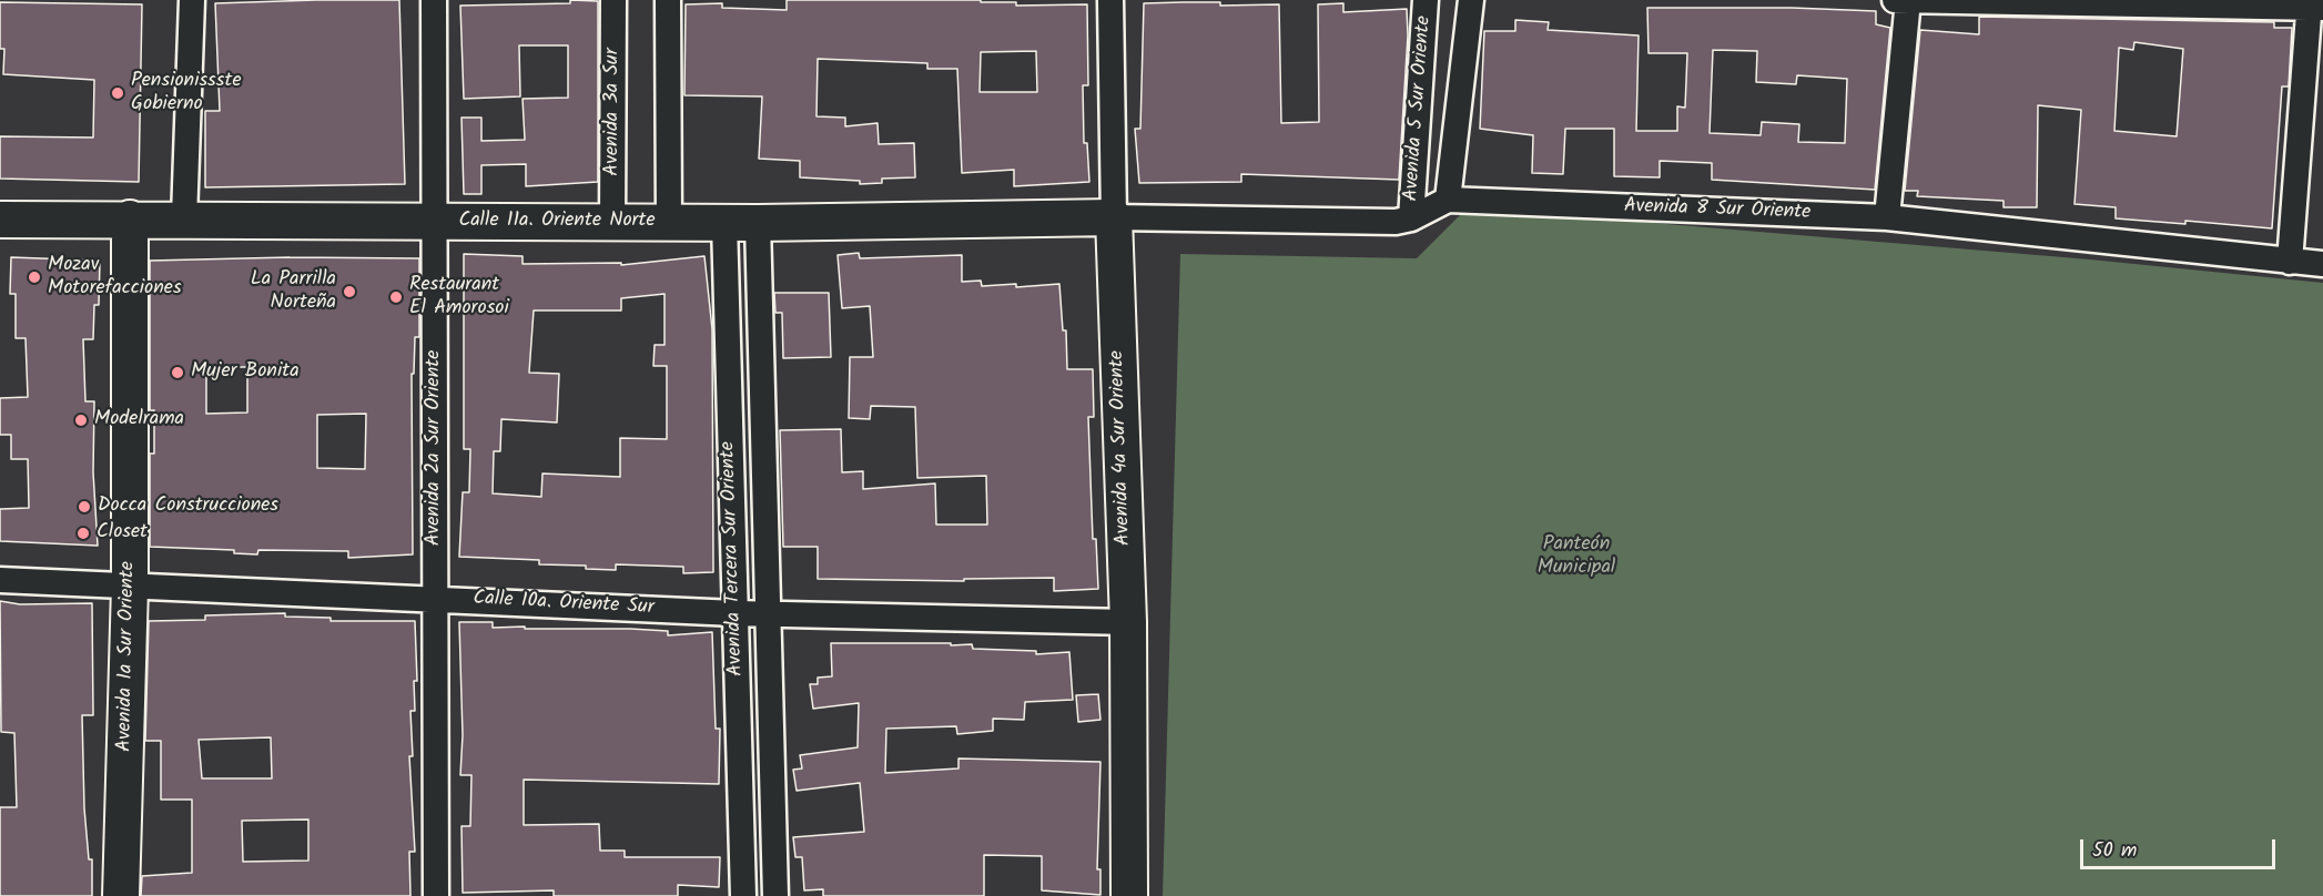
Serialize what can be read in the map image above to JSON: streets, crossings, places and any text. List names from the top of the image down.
{
  "streets": {
    "street": [
      "Avenida 5 Sur Oriente",
      "Avenida 3a Sur",
      "Avenida 8 Sur Oriente",
      "Calle 11a. Oriente Norte",
      "Avenida 2a Sur Oriente",
      "Avenida 4a Sur Oriente",
      "Avenida Tercera Sur Oriente",
      "Calle 10a. Oriente Sur",
      "Avenida 1a Sur Oriente"
    ]
  },
  "crossings": [
    ["Avenida 5 Sur Oriente", "Avenida 8 Sur Oriente"],
    ["Avenida 3a Sur", "Calle 11a. Oriente Norte"],
    ["Avenida 8 Sur Oriente", "Calle 11a. Oriente Norte"],
    ["Avenida 8 Sur Oriente", "Avenida 4a Sur Oriente"],
    ["Calle 11a. Oriente Norte", "Avenida 2a Sur Oriente"],
    ["Calle 11a. Oriente Norte", "Avenida 4a Sur Oriente"],
    ["Calle 11a. Oriente Norte", "Avenida Tercera Sur Oriente"],
    ["Calle 11a. Oriente Norte", "Avenida 1a Sur Oriente"],
    ["Avenida 2a Sur Oriente", "Calle 10a. Oriente Sur"],
    ["Avenida 4a Sur Oriente", "Calle 10a. Oriente Sur"],
    ["Avenida Tercera Sur Oriente", "Calle 10a. Oriente Sur"],
    ["Calle 10a. Oriente Sur", "Avenida 1a Sur Oriente"]
  ],
  "parks": ["Panteón Municipal"],
  "places": [
    "Pensionissste Gobierno",
    "Mozav Motorefacciones",
    "La Parrilla Norteña",
    "Restaurant El Amorosoi",
    "Mujer Bonita",
    "Modelrama",
    "Docca Construcciones",
    "Closet"
  ],
  "scale_bar": "50 m"
}
